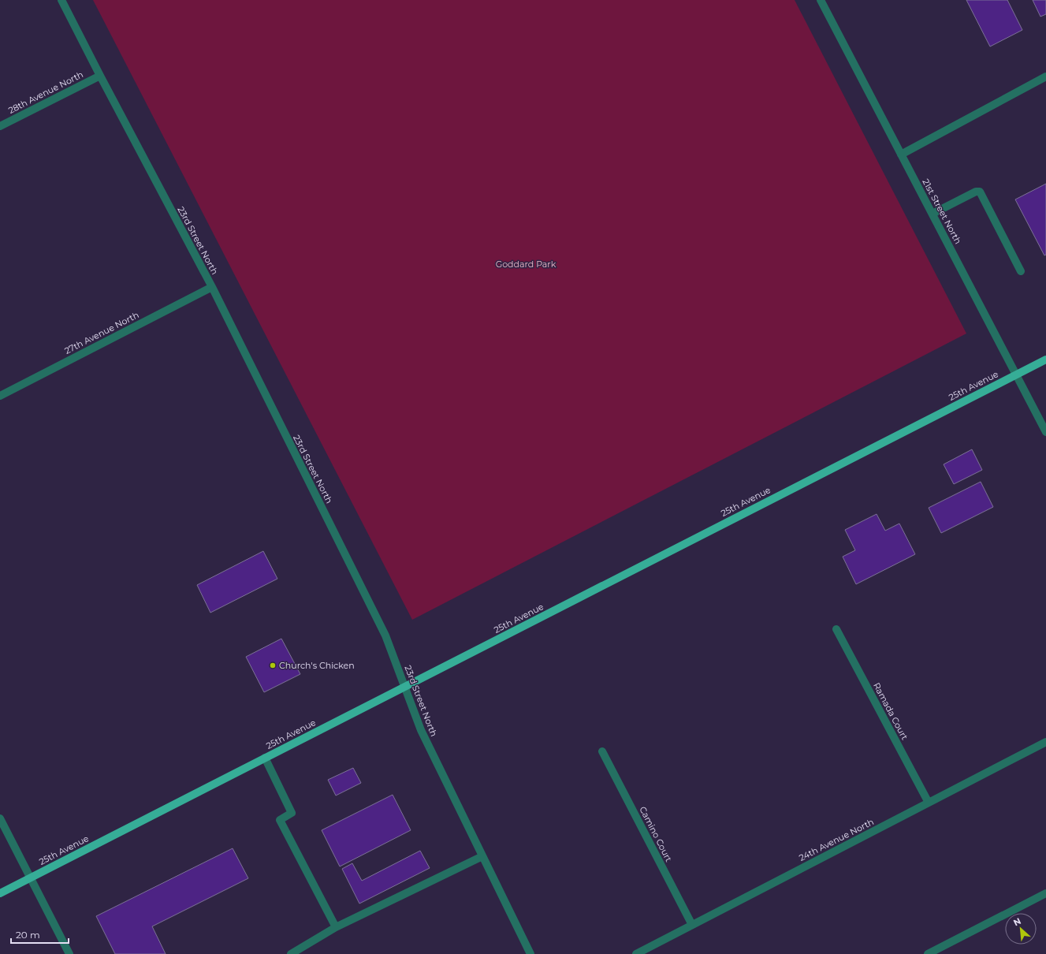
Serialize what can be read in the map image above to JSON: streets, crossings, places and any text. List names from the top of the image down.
{
  "streets": {
    "main road": ["25th Avenue"],
    "street": [
      "28th Avenue North",
      "21st Street North",
      "23rd Street North",
      "27th Avenue North",
      "Ramada Court",
      "Camino Court",
      "24th Avenue North"
    ]
  },
  "crossings": [
    ["28th Avenue North", "23rd Street North"],
    ["21st Street North", "25th Avenue"],
    ["23rd Street North", "27th Avenue North"],
    ["23rd Street North", "25th Avenue"],
    ["Ramada Court", "24th Avenue North"],
    ["Camino Court", "24th Avenue North"]
  ],
  "parks": ["Goddard Park"],
  "places": ["Church's Chicken"],
  "scale_bar": "20 m",
  "north": "top left"
}
